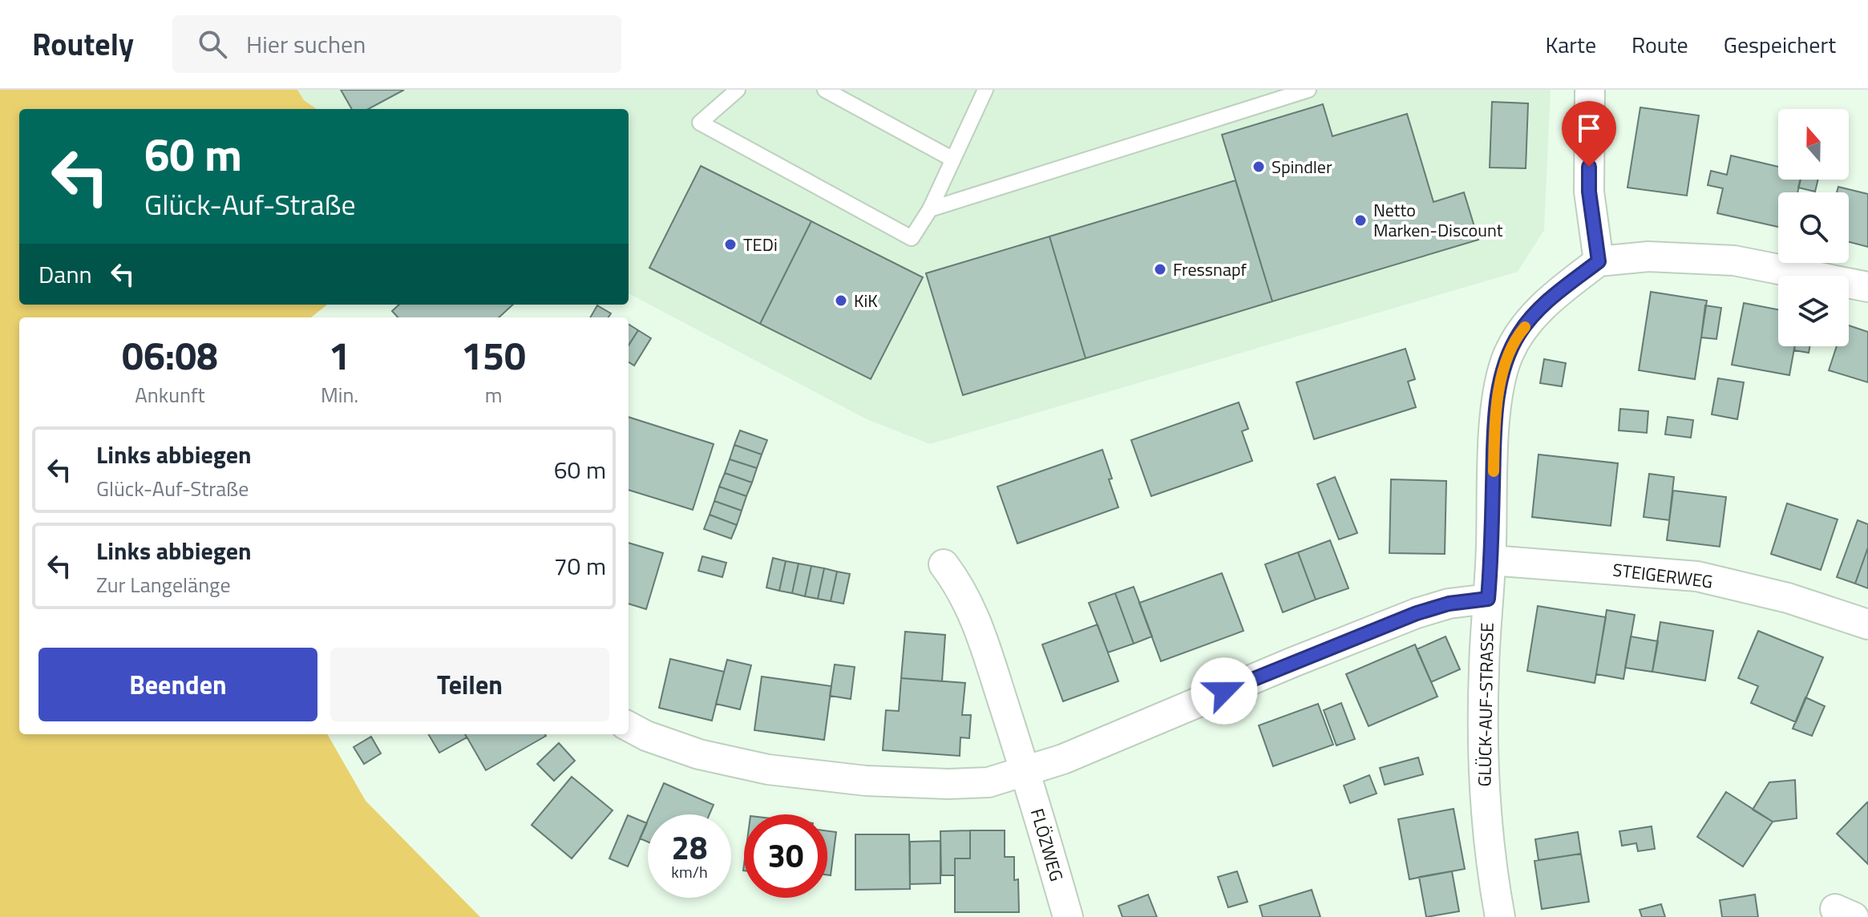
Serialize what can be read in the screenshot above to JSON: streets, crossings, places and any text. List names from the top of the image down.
{
  "streets": {
    "street": ["STEIGERWEG", "GLÜCK-AUF-STRASSE", "FLÖZWEG"]
  },
  "crossings": [
    ["STEIGERWEG", "GLÜCK-AUF-STRASSE"]
  ],
  "places": [
    "Spindler",
    "Netto Marken-Discount",
    "TEDi",
    "Fressnapf",
    "KiK"
  ],
  "north": "top",
  "page": {
    "header": "Routely",
    "search": "Hier suchen",
    "nav": ["Karte", "Route", "Gespeichert"],
    "turn": ["60 m", "Glück-Auf-Straße"],
    "then": "Dann",
    "eta": [
      "06:08",
      "Ankunft",
      "1",
      "Min.",
      "150",
      "m"
    ],
    "list": [
      {
        "name": "Links abbiegen",
        "note": "Glück-Auf-Straße",
        "value": "60 m"
      },
      {
        "name": "Links abbiegen",
        "note": "Zur Langelänge",
        "value": "70 m"
      }
    ],
    "buttons": ["Beenden", "Teilen"],
    "speed": "28 km/h",
    "limit": "30"
  }
}
